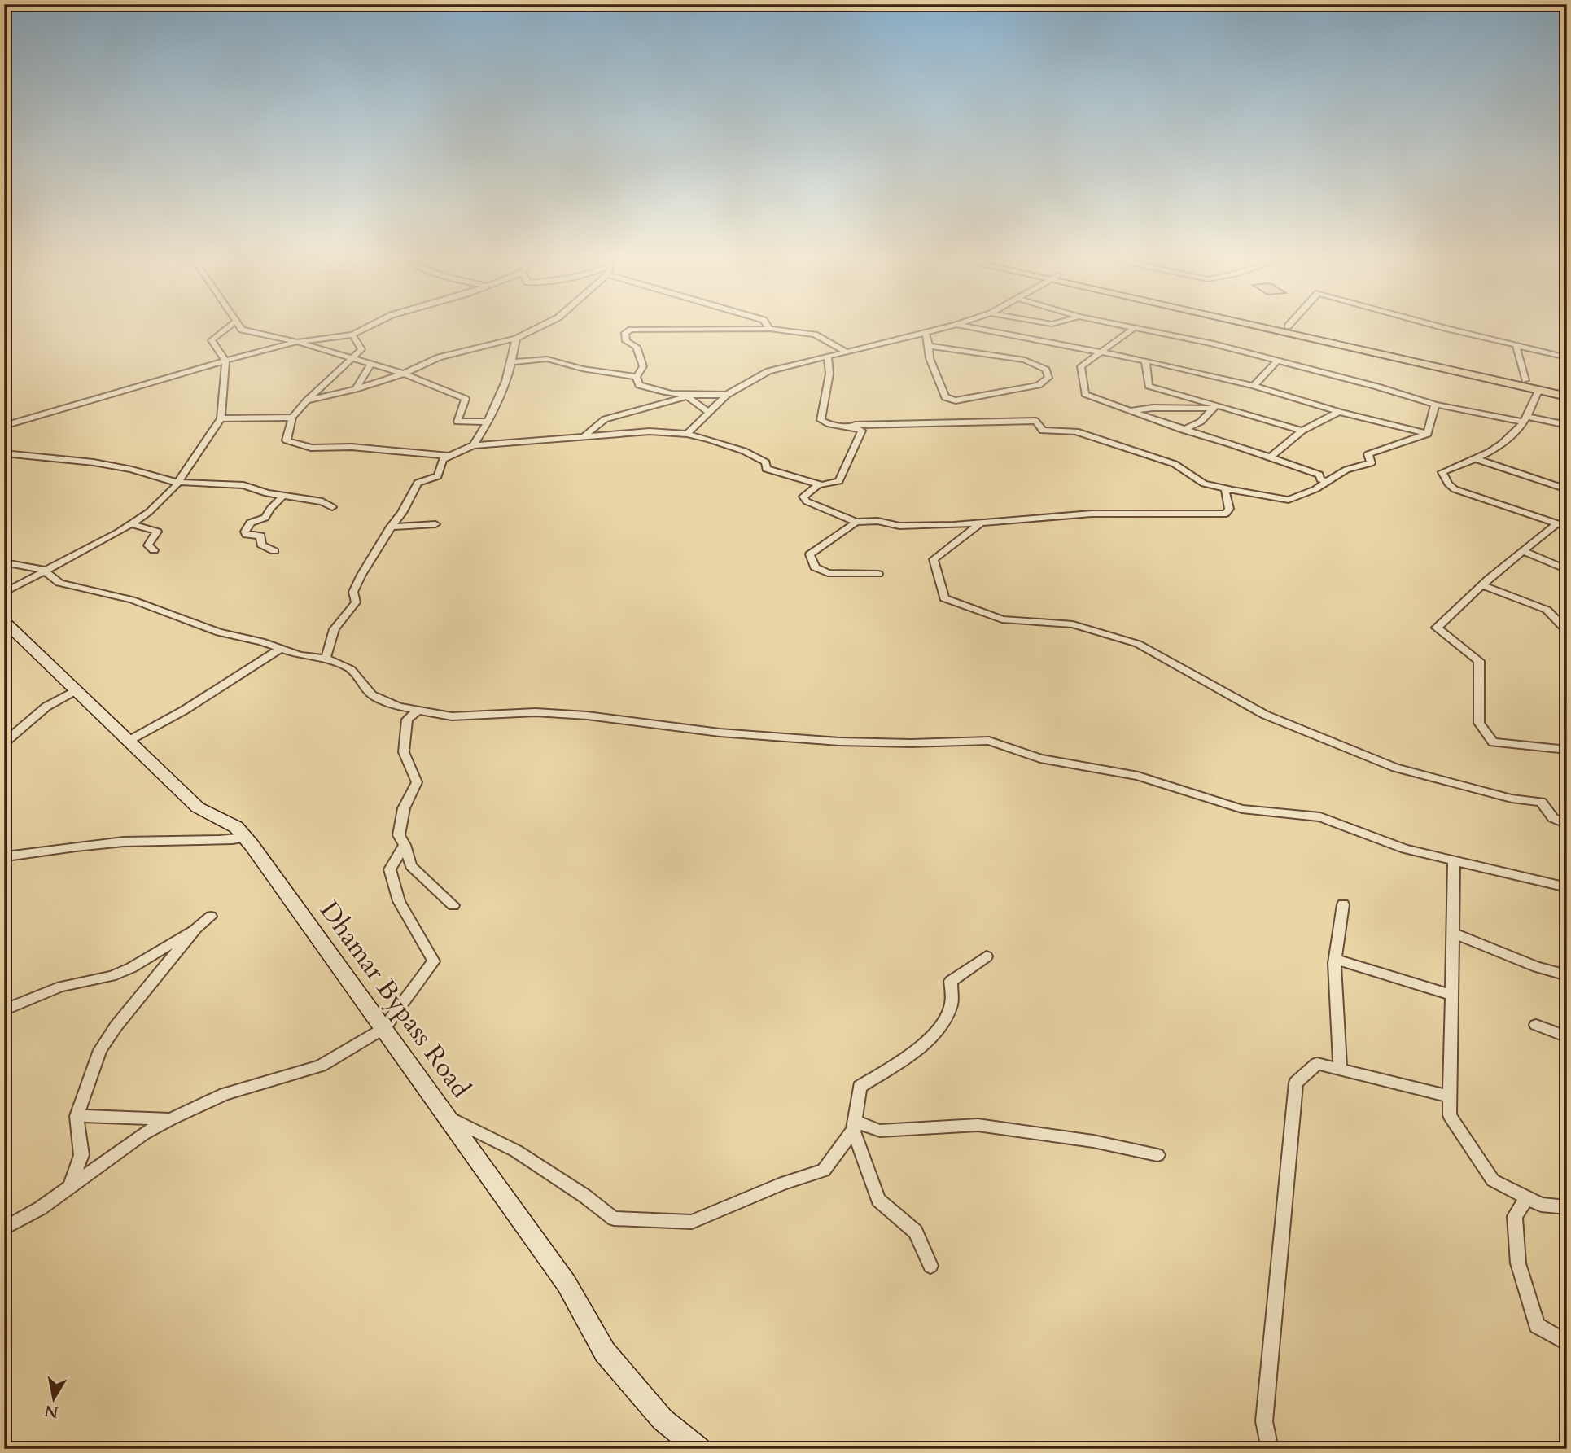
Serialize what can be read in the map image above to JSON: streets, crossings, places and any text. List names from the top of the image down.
{
  "streets": {
    "main road": ["Dhamar Bypass Road"]
  },
  "north": "bottom"
}
